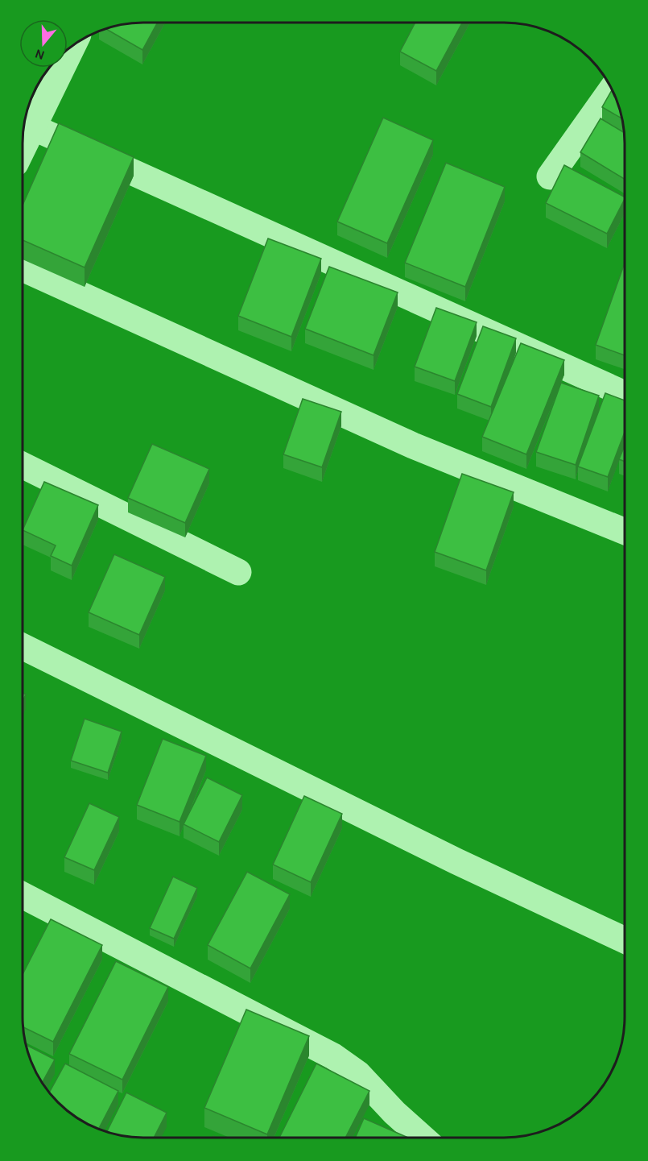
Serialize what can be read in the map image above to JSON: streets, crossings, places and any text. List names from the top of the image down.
{
  "north": "bottom"
}
